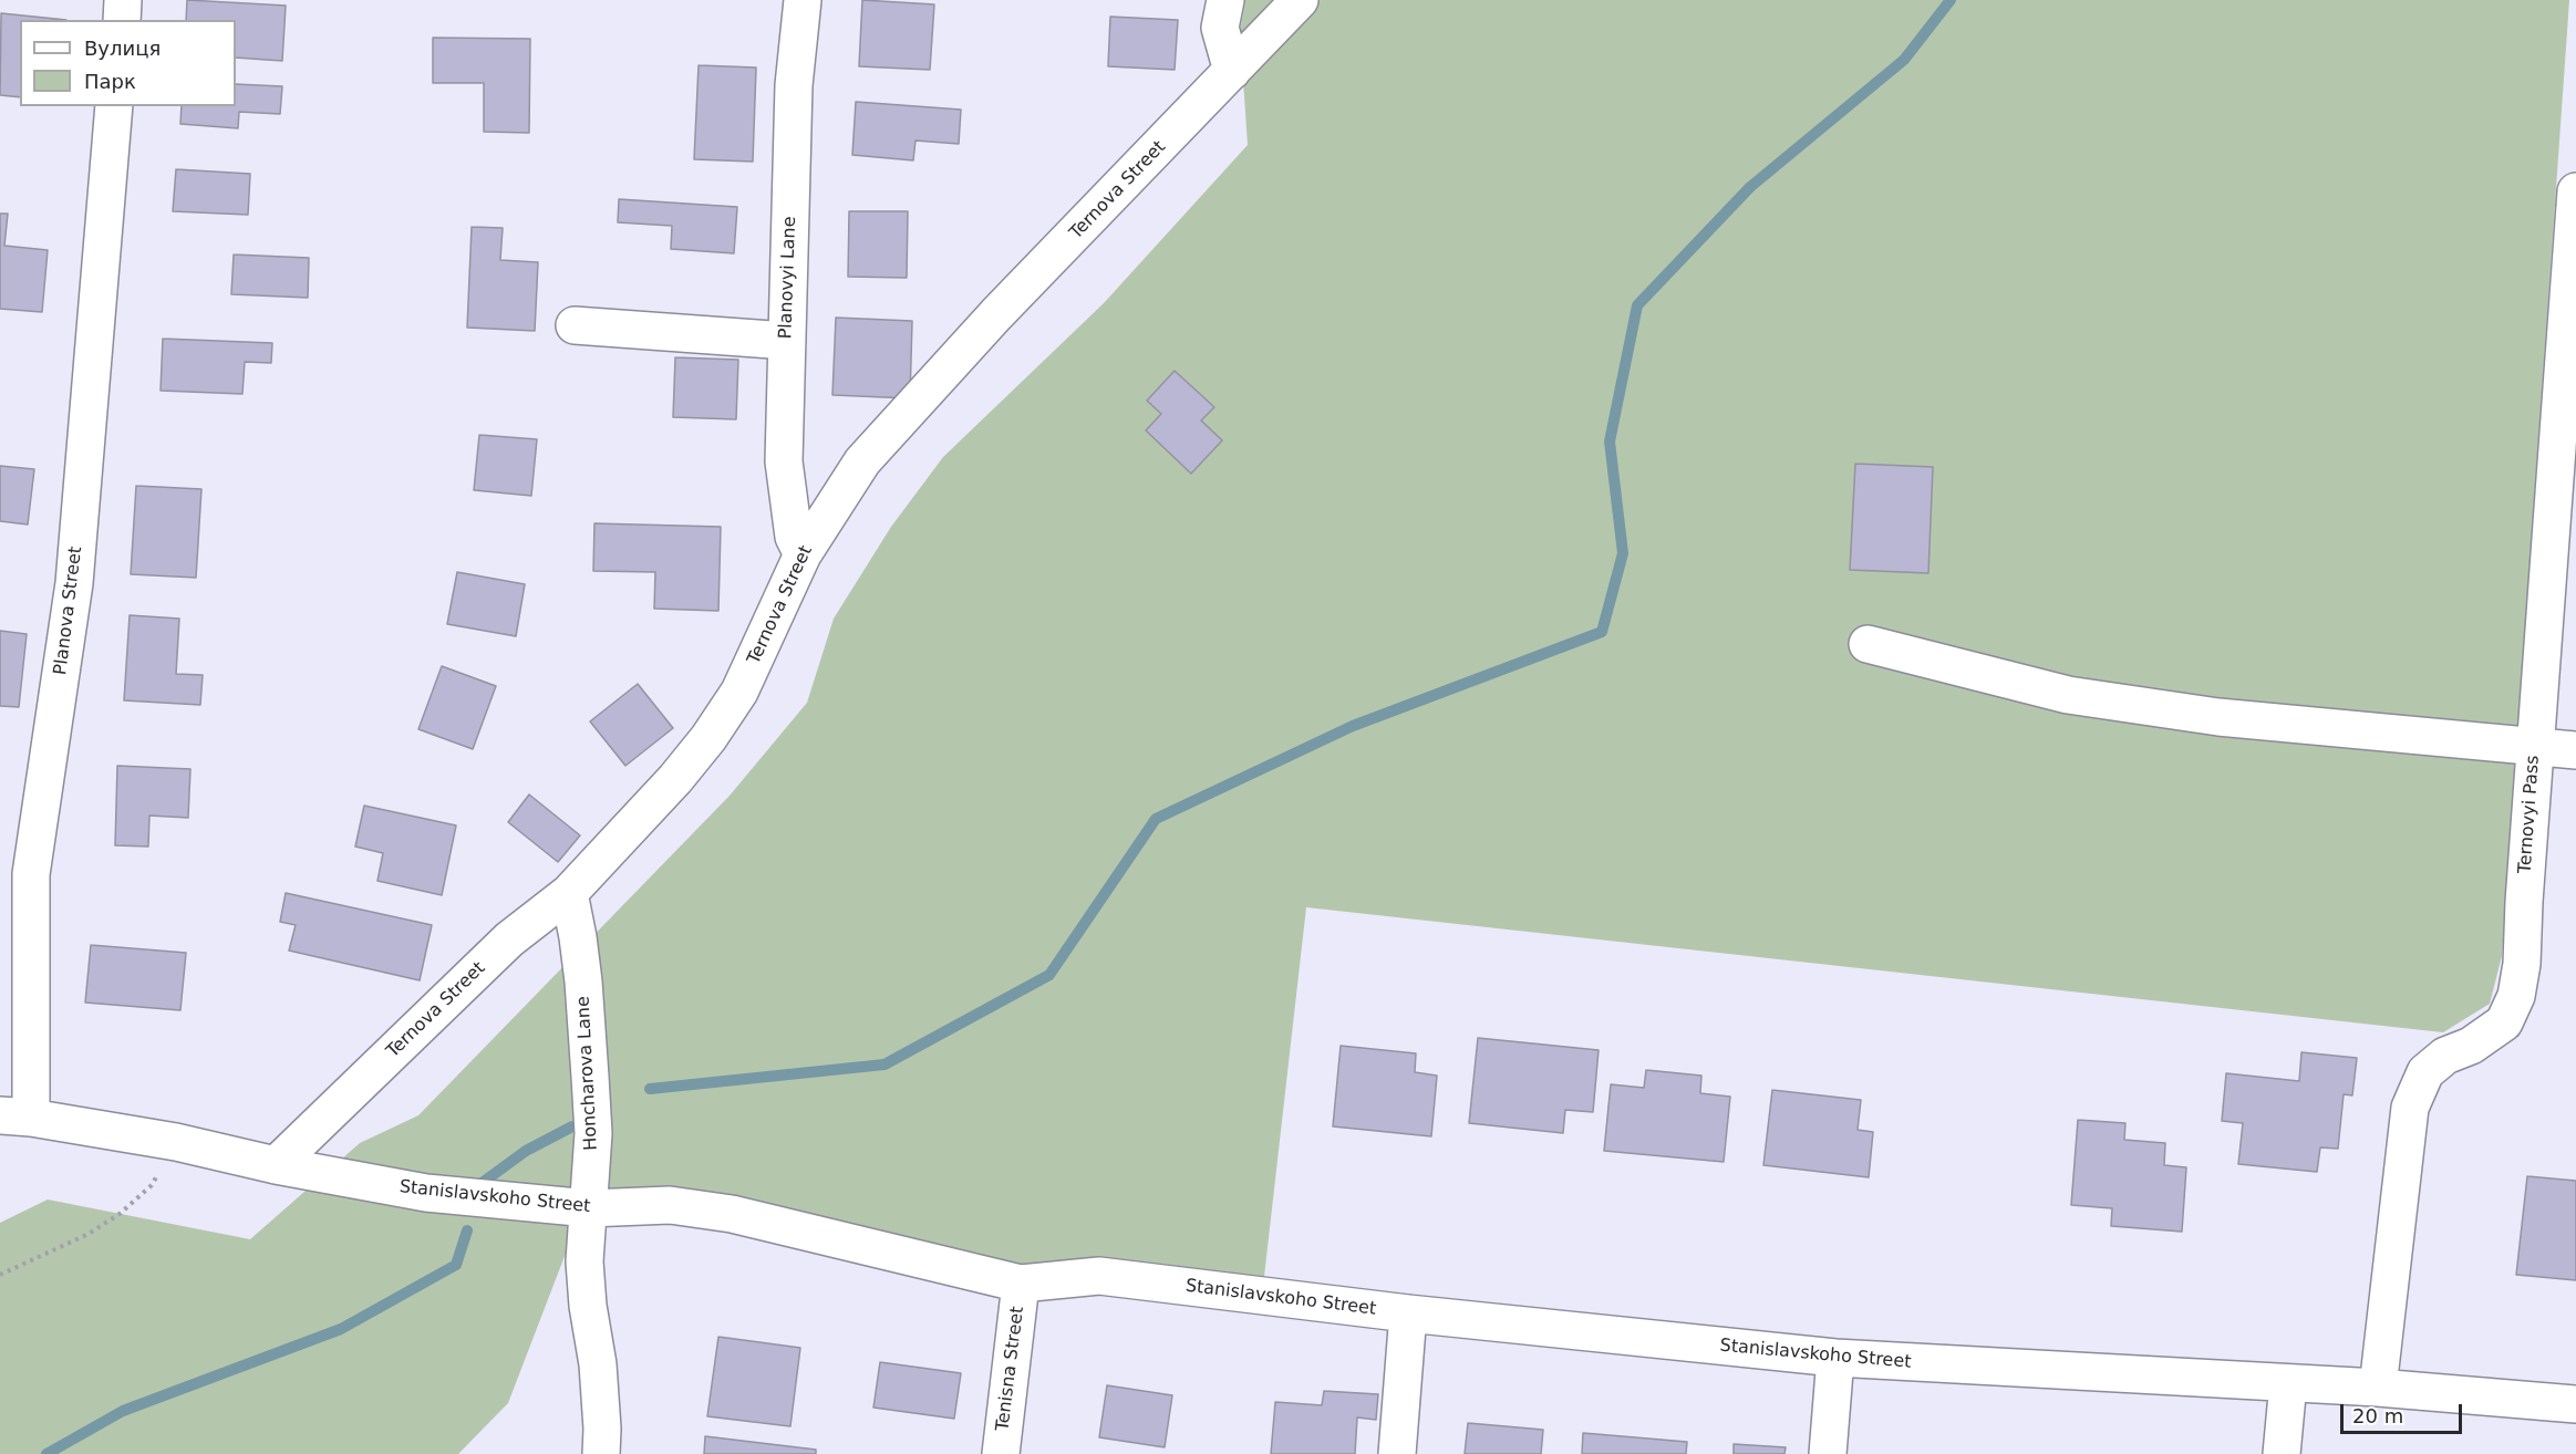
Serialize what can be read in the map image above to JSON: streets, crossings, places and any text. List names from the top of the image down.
{
  "streets": {
    "street": [
      "Ternova Street",
      "Planovyi Lane",
      "Planova Street",
      "Ternovyi Pass",
      "Honcharova Lane",
      "Stanislavskoho Street",
      "Tenisna Street"
    ]
  },
  "crossings": [
    ["Ternova Street", "Planovyi Lane"],
    ["Ternova Street", "Honcharova Lane"],
    ["Ternova Street", "Stanislavskoho Street"],
    ["Planova Street", "Stanislavskoho Street"],
    ["Ternovyi Pass", "Stanislavskoho Street"],
    ["Honcharova Lane", "Stanislavskoho Street"],
    ["Stanislavskoho Street", "Tenisna Street"]
  ],
  "legend": ["Вулиця", "Парк"],
  "scale_bar": "20 m"
}
